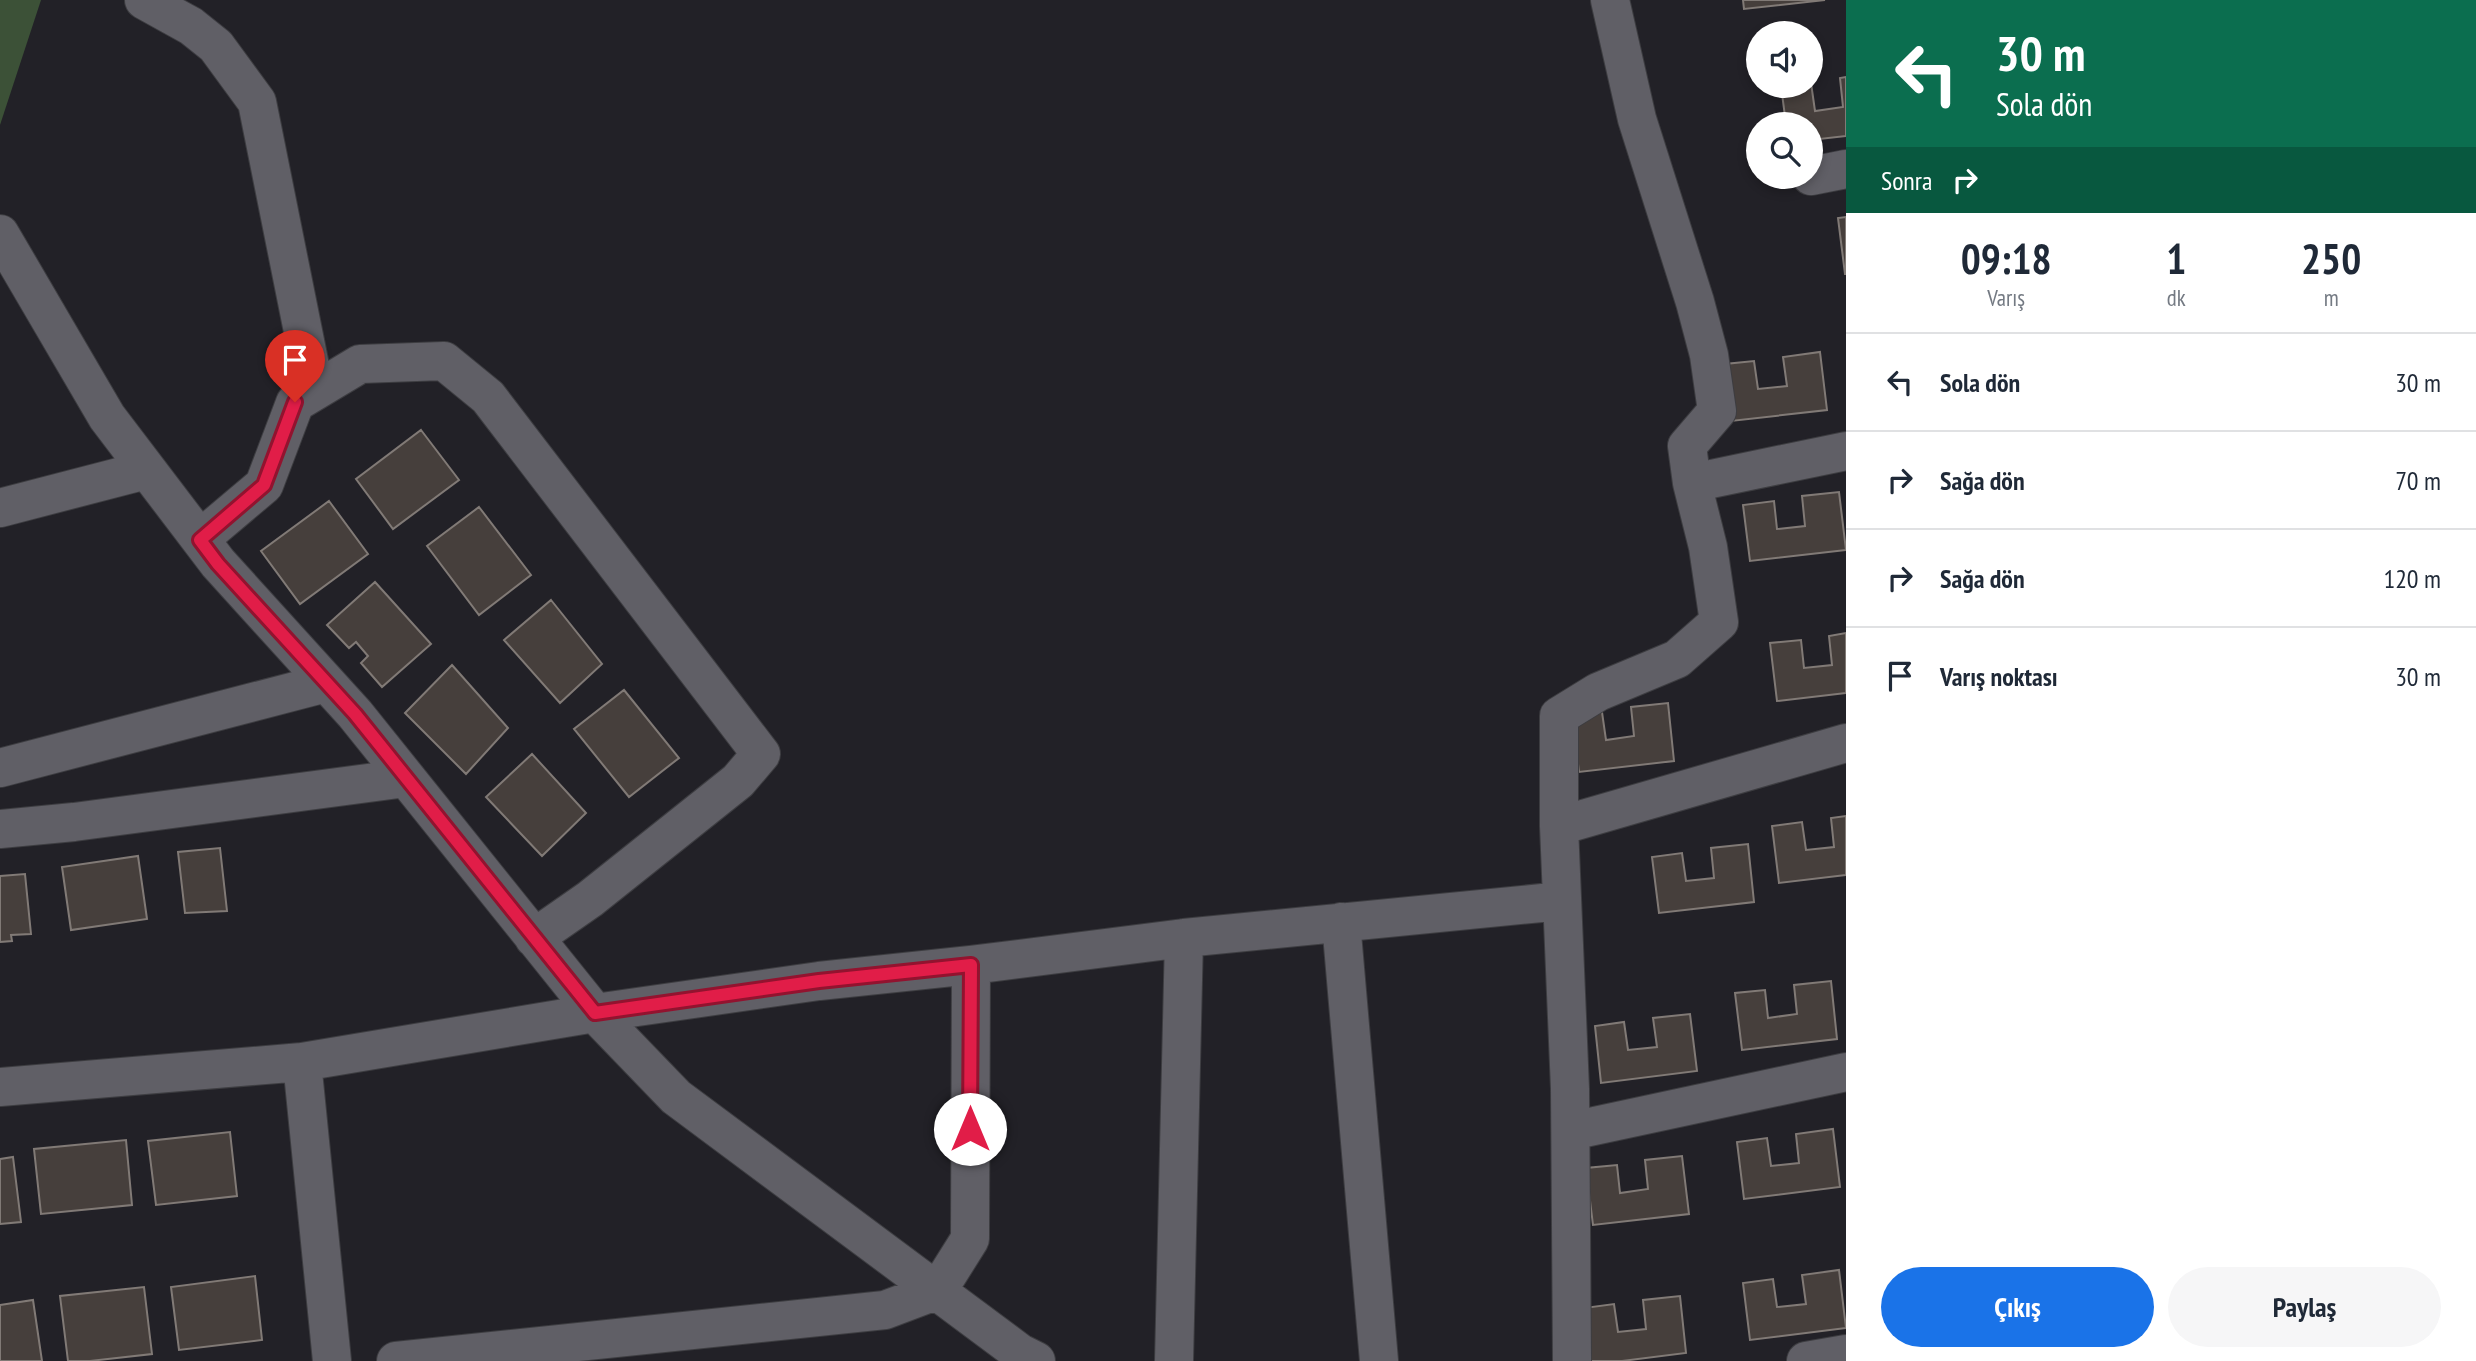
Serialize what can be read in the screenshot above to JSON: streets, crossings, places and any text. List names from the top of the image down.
{
  "page": {
    "turn": ["30 m", "Sola dön"],
    "then": "Sonra",
    "eta": [
      "09:18",
      "Varış",
      "1",
      "dk",
      "250",
      "m"
    ],
    "list": [
      {
        "name": "Sola dön",
        "value": "30 m"
      },
      {
        "name": "Sağa dön",
        "value": "70 m"
      },
      {
        "name": "Sağa dön",
        "value": "120 m"
      },
      {
        "name": "Varış noktası",
        "value": "30 m"
      }
    ],
    "buttons": ["Çıkış", "Paylaş"]
  }
}
